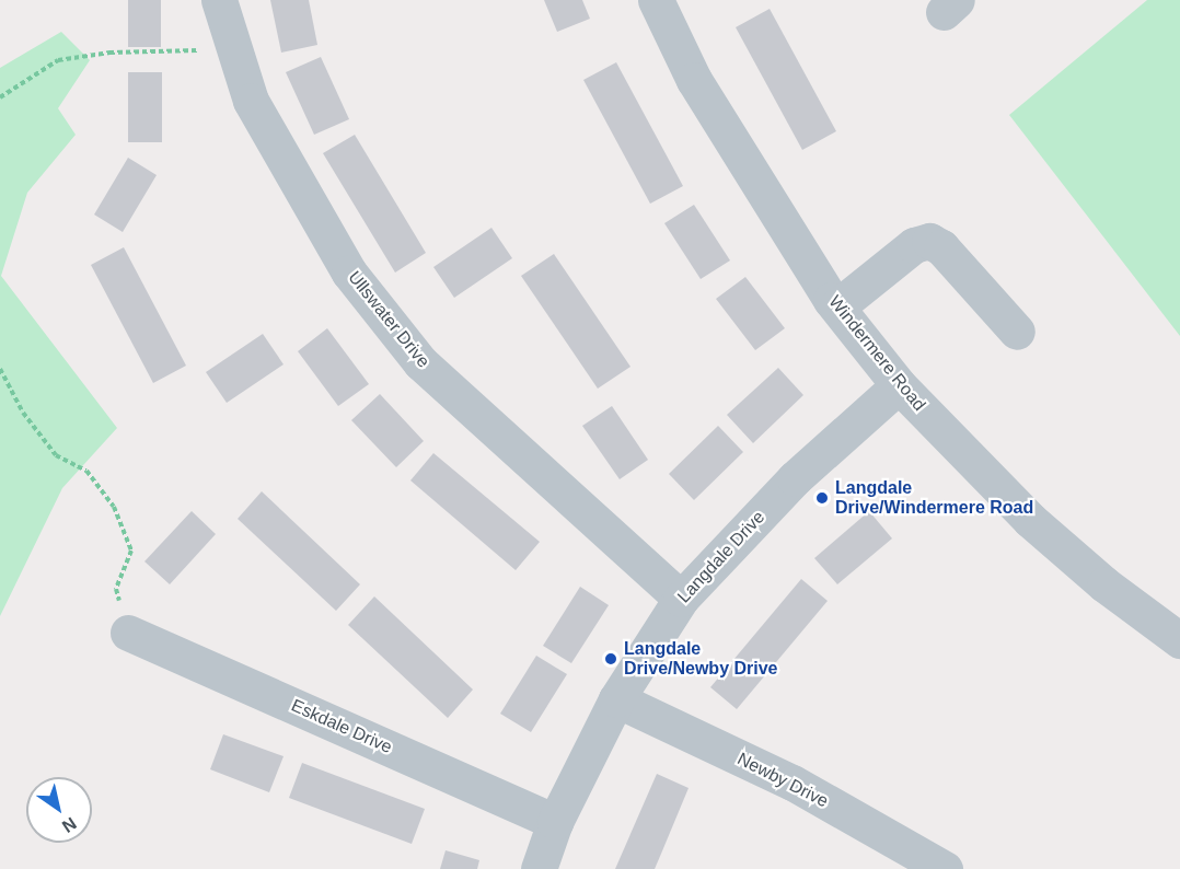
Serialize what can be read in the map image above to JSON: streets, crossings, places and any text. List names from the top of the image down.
{
  "streets": {
    "street": [
      "Ullswater Drive",
      "Windermere Road",
      "Langdale Drive",
      "Eskdale Drive",
      "Newby Drive"
    ]
  },
  "crossings": [
    ["Ullswater Drive", "Langdale Drive"],
    ["Windermere Road", "Langdale Drive"],
    ["Langdale Drive", "Eskdale Drive"],
    ["Langdale Drive", "Newby Drive"]
  ],
  "places": ["Langdale Drive/Windermere Road", "Langdale Drive/Newby Drive"],
  "north": "bottom right"
}
